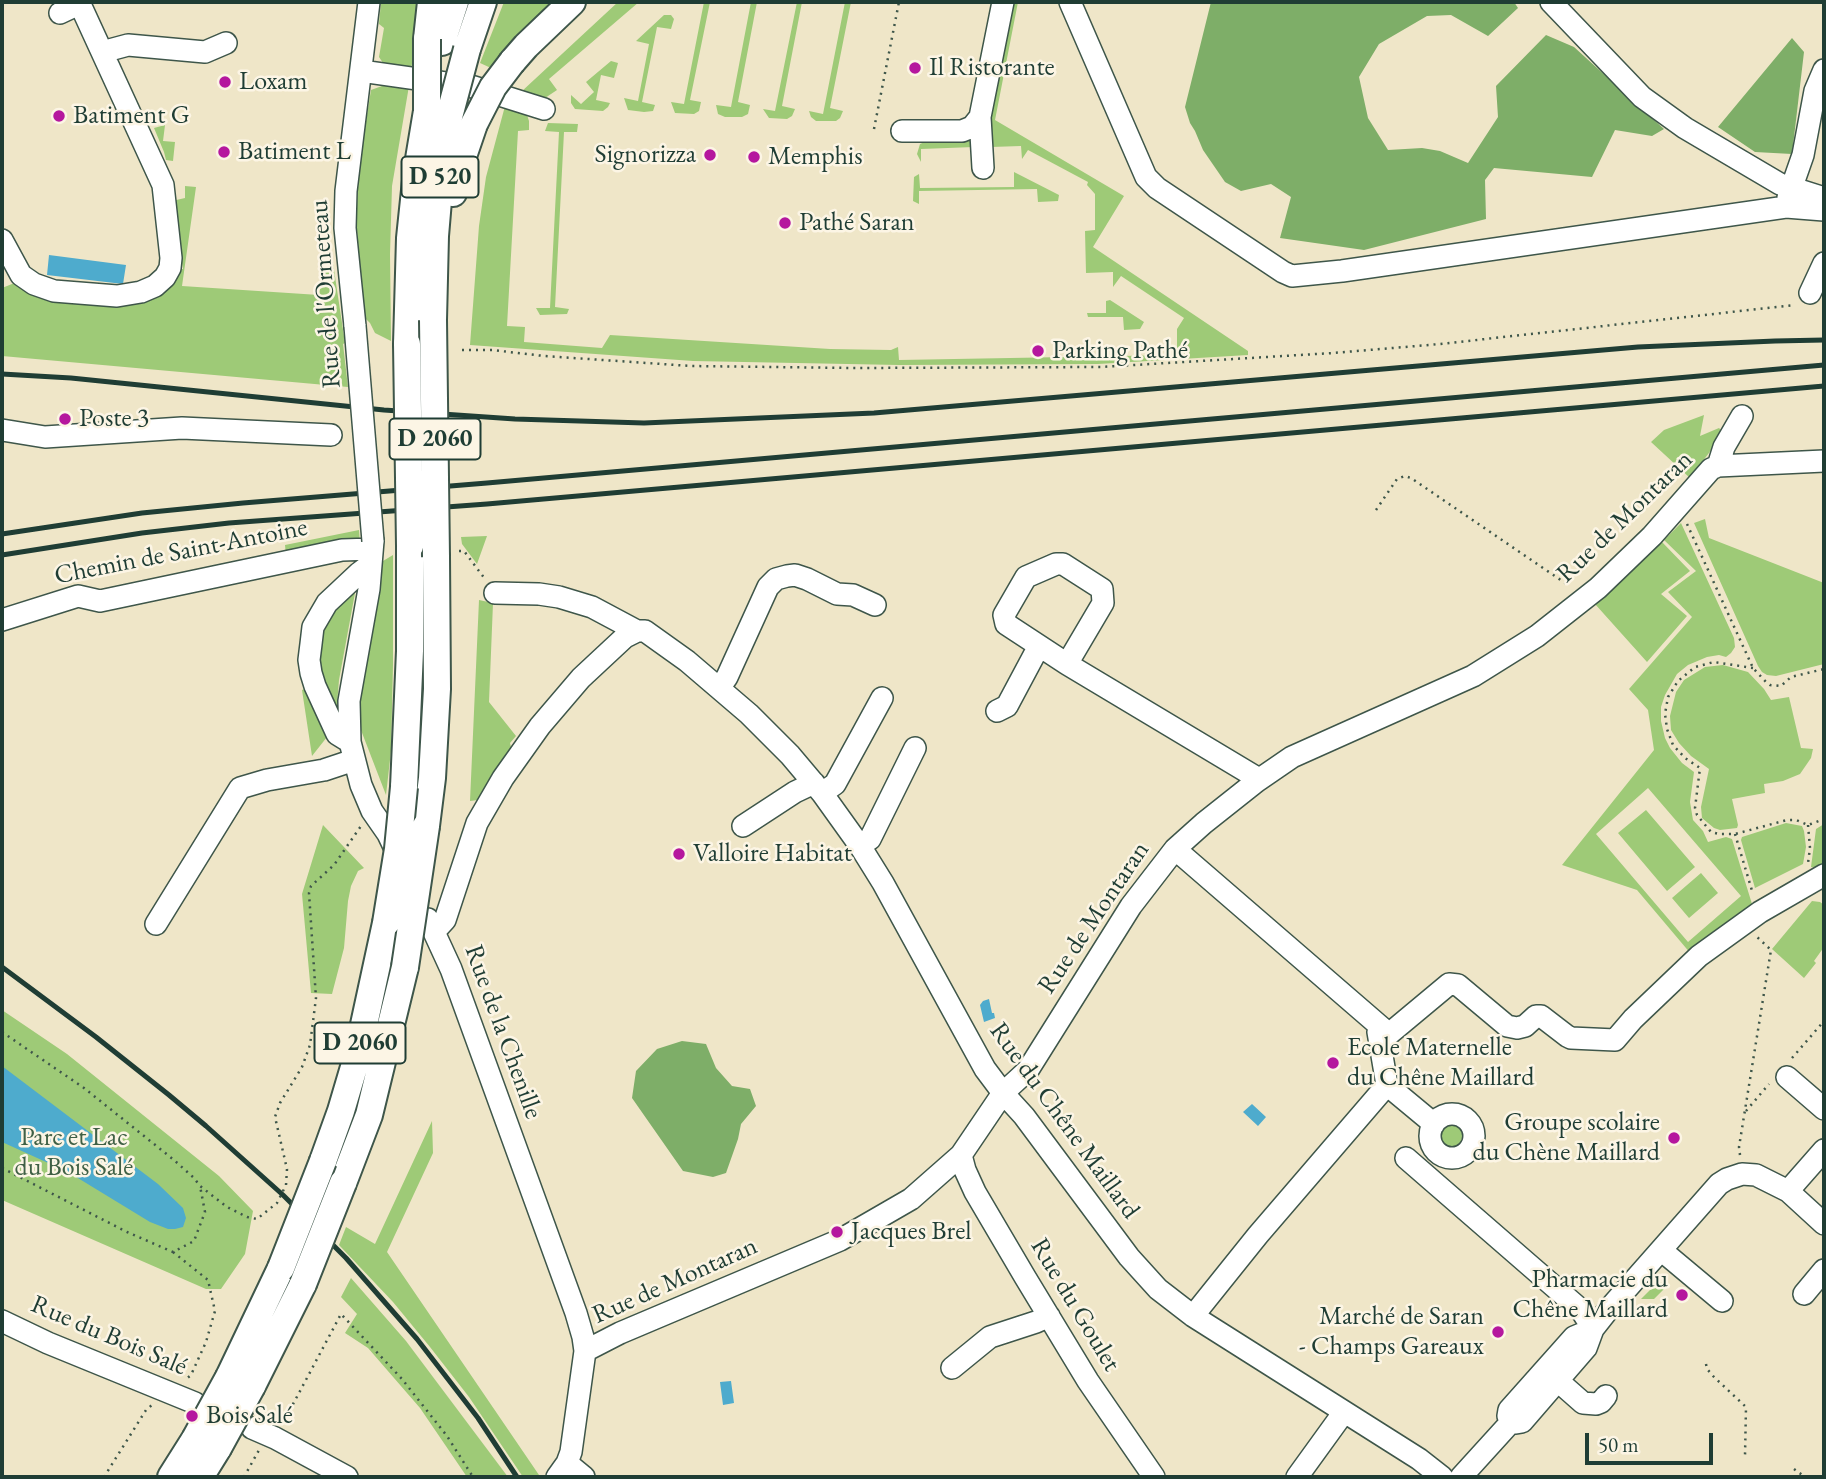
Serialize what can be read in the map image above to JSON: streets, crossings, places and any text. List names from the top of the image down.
{
  "streets": {
    "main road": ["D 520", "D 2060"],
    "street": [
      "Rue de l'Ormeteau",
      "Rue de Montaran",
      "Chemin de Saint-Antoine",
      "Rue de la Chenille",
      "Rue du Chêne Maillard",
      "Rue du Goulet",
      "Rue du Bois Salé"
    ]
  },
  "crossings": [
    ["D 520", "D 2060"],
    ["Rue de l'Ormeteau", "Chemin de Saint-Antoine"],
    ["Rue de l'Ormeteau", "Rue de la Chenille"],
    ["Rue de Montaran", "Rue de la Chenille"],
    ["Rue de Montaran", "Rue du Chêne Maillard"],
    ["Rue de Montaran", "Rue du Goulet"],
    ["Chemin de Saint-Antoine", "Rue de la Chenille"]
  ],
  "parks": ["Parc et Lac du Bois Salé"],
  "places": [
    "Il Ristorante",
    "Loxam",
    "Batiment G",
    "Batiment L",
    "Signorizza",
    "Memphis",
    "Pathé Saran",
    "Parking Pathé",
    "Poste 3",
    "Valloire Habitat",
    "Ecole Maternelle du Chêne Maillard",
    "Groupe scolaire du Chène Maillard",
    "Jacques Brel",
    "Pharmacie du Chêne Maillard",
    "Marché de Saran - Champs Gareaux",
    "Bois Salé"
  ],
  "scale_bar": "50 m"
}
